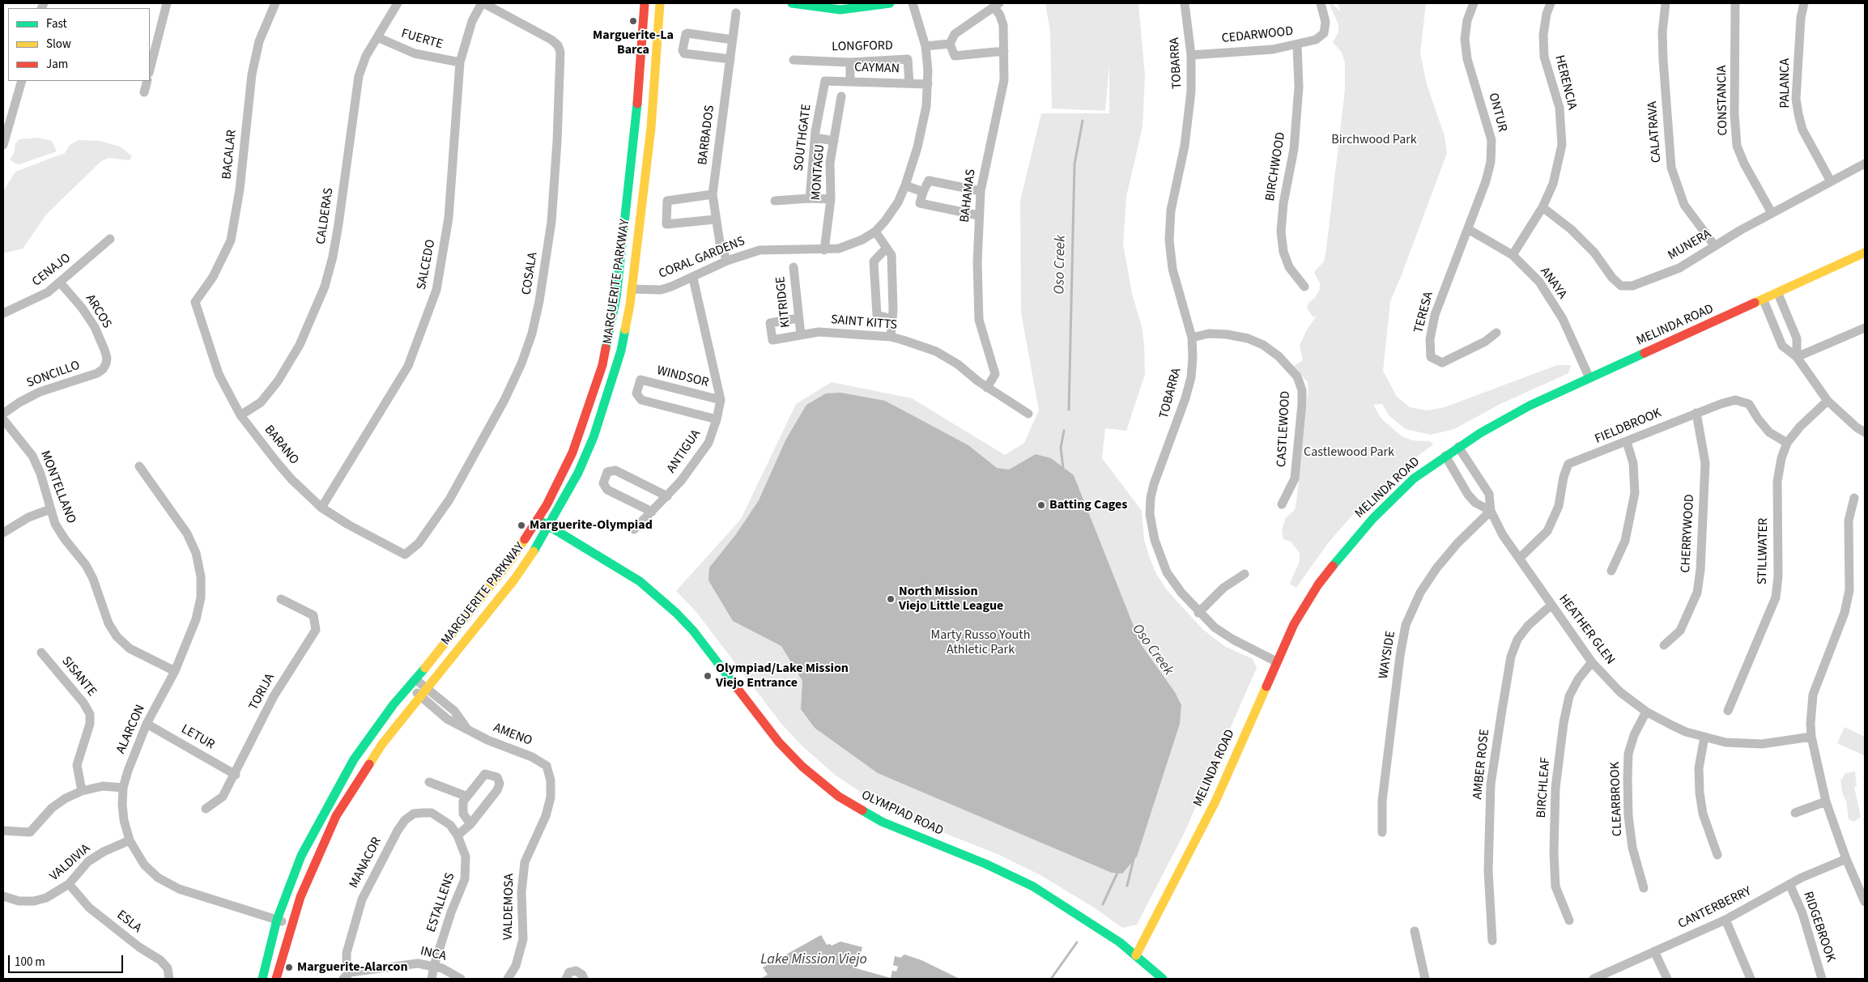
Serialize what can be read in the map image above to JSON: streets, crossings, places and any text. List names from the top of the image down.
{
  "streets": {
    "main road": ["MARGUERITE PARKWAY", "MELINDA ROAD", "OLYMPIAD ROAD"],
    "street": [
      "CEDARWOOD",
      "FUERTE",
      "LONGFORD",
      "TOBARRA",
      "CAYMAN",
      "HERENCIA",
      "PALANCA",
      "CONSTANCIA",
      "ONTUR",
      "CALATRAVA",
      "BARBADOS",
      "SOUTHGATE",
      "BACALAR",
      "BIRCHWOOD",
      "MONTAGU",
      "BAHAMAS",
      "CALDERAS",
      "MUNERA",
      "CORAL GARDENS",
      "SALCEDO",
      "CENAJO",
      "COSALA",
      "ANAYA",
      "KITRIDGE",
      "ARCOS",
      "TERESA",
      "SAINT KITTS",
      "SONCILLO",
      "WINDSOR",
      "FIELDBROOK",
      "CASTLEWOOD",
      "BARANO",
      "ANTIGUA",
      "MONTELLANO",
      "CHERRYWOOD",
      "STILLWATER",
      "HEATHER GLEN",
      "WAYSIDE",
      "SISANTE",
      "TORIJA",
      "ALARCON",
      "AMENO",
      "LETUR",
      "AMBER ROSE",
      "BIRCHLEAF",
      "CLEARBROOK",
      "VALDIVIA",
      "MANACOR",
      "ESTALLENS",
      "VALDEMOSA",
      "CANTERBERRY",
      "ESLA",
      "RIDGEBROOK",
      "INCA"
    ]
  },
  "crossings": [
    ["CEDARWOOD", "TOBARRA"],
    ["CEDARWOOD", "BIRCHWOOD"],
    ["FUERTE", "CALDERAS"],
    ["FUERTE", "SALCEDO"],
    ["LONGFORD", "CAYMAN"],
    ["TOBARRA", "MELINDA ROAD"],
    ["TOBARRA", "CASTLEWOOD"],
    ["CAYMAN", "SOUTHGATE"],
    ["CAYMAN", "CORAL GARDENS"],
    ["HERENCIA", "MUNERA"],
    ["HERENCIA", "ANAYA"],
    ["PALANCA", "MUNERA"],
    ["CONSTANCIA", "MUNERA"],
    ["ONTUR", "ANAYA"],
    ["ONTUR", "TERESA"],
    ["CALATRAVA", "MUNERA"],
    ["BARBADOS", "CORAL GARDENS"],
    ["BACALAR", "BARANO"],
    ["MONTAGU", "CORAL GARDENS"],
    ["BAHAMAS", "SAINT KITTS"],
    ["CALDERAS", "BARANO"],
    ["CORAL GARDENS", "MARGUERITE PARKWAY"],
    ["CORAL GARDENS", "ANTIGUA"],
    ["SALCEDO", "COSALA"],
    ["SALCEDO", "BARANO"],
    ["CENAJO", "ARCOS"],
    ["COSALA", "BARANO"],
    ["MARGUERITE PARKWAY", "ALARCON"],
    ["MARGUERITE PARKWAY", "AMENO"],
    ["MARGUERITE PARKWAY", "OLYMPIAD ROAD"],
    ["ANAYA", "TERESA"],
    ["ANAYA", "MELINDA ROAD"],
    ["KITRIDGE", "SAINT KITTS"],
    ["ARCOS", "SONCILLO"],
    ["MELINDA ROAD", "HEATHER GLEN"],
    ["MELINDA ROAD", "OLYMPIAD ROAD"],
    ["WINDSOR", "ANTIGUA"],
    ["FIELDBROOK", "CHERRYWOOD"],
    ["FIELDBROOK", "STILLWATER"],
    ["FIELDBROOK", "HEATHER GLEN"],
    ["MONTELLANO", "ALARCON"],
    ["HEATHER GLEN", "WAYSIDE"],
    ["HEATHER GLEN", "AMBER ROSE"],
    ["HEATHER GLEN", "BIRCHLEAF"],
    ["HEATHER GLEN", "CLEARBROOK"],
    ["TORIJA", "LETUR"],
    ["ALARCON", "LETUR"],
    ["ALARCON", "VALDIVIA"],
    ["AMENO", "VALDEMOSA"],
    ["VALDIVIA", "ESLA"],
    ["MANACOR", "ESTALLENS"],
    ["MANACOR", "INCA"],
    ["ESTALLENS", "INCA"],
    ["CANTERBERRY", "RIDGEBROOK"]
  ],
  "water": ["Oso Creek", "Lake Mission Viejo"],
  "parks": ["Birchwood Park", "Castlewood Park", "Marty Russo Youth Athletic Park"],
  "places": [
    "Marguerite-La Barca",
    "Batting Cages",
    "Marguerite-Olympiad",
    "North Mission Viejo Little League",
    "Olympiad/Lake Mission Viejo Entrance",
    "Marguerite-Alarcon"
  ],
  "legend": ["Fast", "Slow", "Jam"],
  "scale_bar": "100 m"
}
